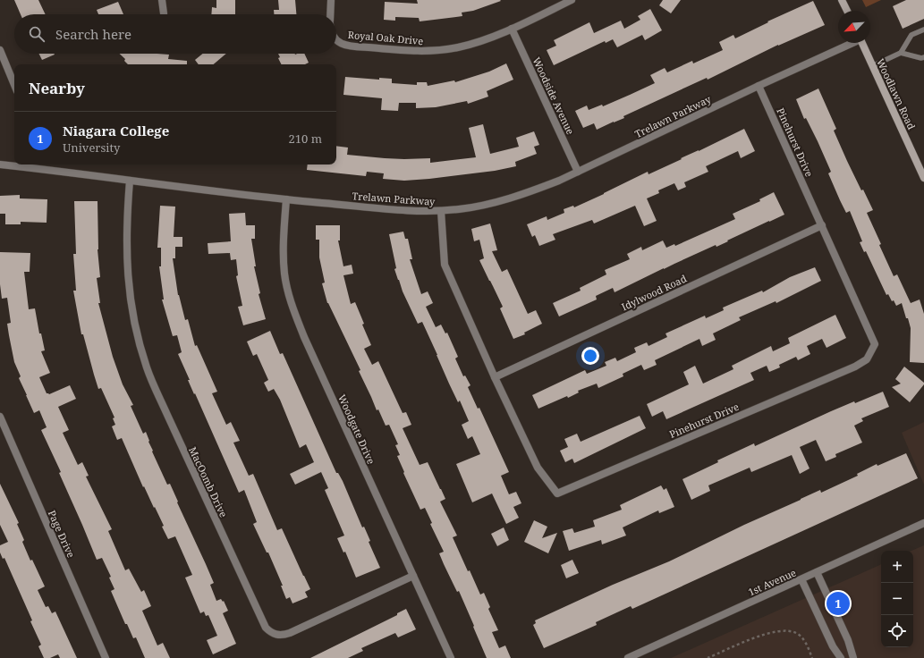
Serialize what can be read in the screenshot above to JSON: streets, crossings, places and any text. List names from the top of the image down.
{
  "streets": {
    "main road": ["Woodlawn Road"],
    "street": [
      "Royal Oak Drive",
      "Woodside Avenue",
      "Trelawn Parkway",
      "Pinehurst Drive",
      "Idylwood Road",
      "Woodgate Drive",
      "MacOomb Drive",
      "Page Drive",
      "1st Avenue"
    ]
  },
  "crossings": [
    ["Royal Oak Drive", "Woodside Avenue"],
    ["Woodside Avenue", "Trelawn Parkway"],
    ["Trelawn Parkway", "Pinehurst Drive"],
    ["Trelawn Parkway", "Woodgate Drive"],
    ["Trelawn Parkway", "MacOomb Drive"],
    ["Pinehurst Drive", "Idylwood Road"],
    ["Woodgate Drive", "MacOomb Drive"]
  ],
  "north": "bottom left",
  "page": {
    "search": "Search here",
    "heading": "Nearby",
    "list": [
      {
        "mark": "1",
        "name": "Niagara College",
        "note": "University",
        "value": "210 m"
      }
    ],
    "map_buttons": ["+", "−"],
    "pins": "1"
  }
}
